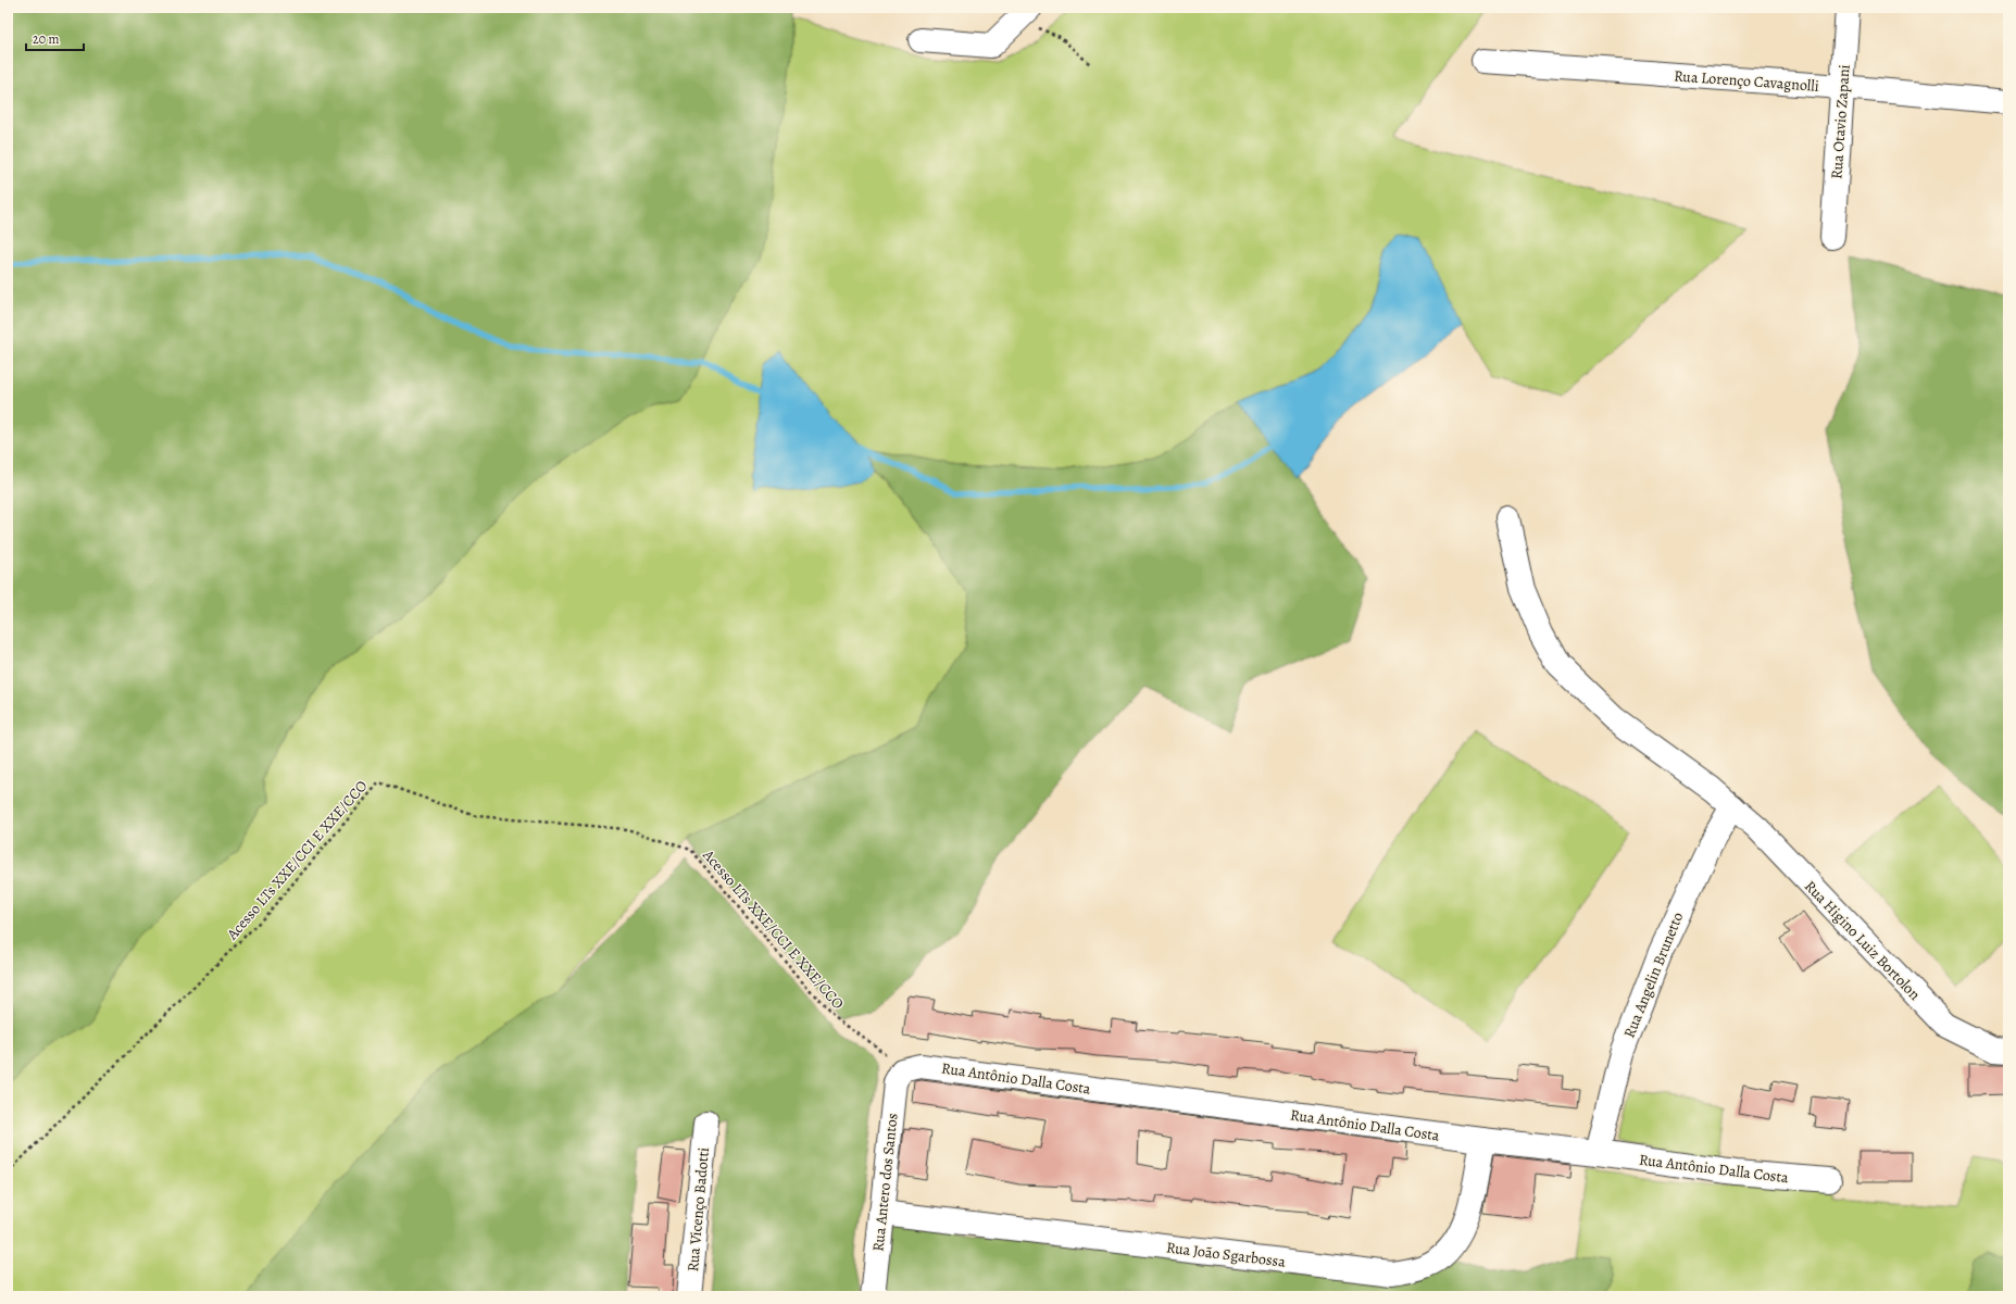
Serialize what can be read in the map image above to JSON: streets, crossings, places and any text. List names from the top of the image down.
{
  "streets": {
    "street": [
      "Rua Lorenço Cavagnolli",
      "Rua Otavio Zapani",
      "Rua Higino Luiz Bortolon",
      "Rua Angelin Brunetto",
      "Rua Antônio Dalla Costa",
      "Rua Antero dos Santos",
      "Rua Vicenço Badotti",
      "Rua João Sgarbossa"
    ],
    "path": ["Acesso LTs XXE/CCI E XXE/CCO"]
  },
  "crossings": [
    ["Rua Lorenço Cavagnolli", "Rua Otavio Zapani"],
    ["Acesso LTs XXE/CCI E XXE/CCO", "Rua Antônio Dalla Costa"],
    ["Acesso LTs XXE/CCI E XXE/CCO", "Rua Antero dos Santos"],
    ["Rua Higino Luiz Bortolon", "Rua Angelin Brunetto"],
    ["Rua Angelin Brunetto", "Rua Antônio Dalla Costa"],
    ["Rua Antônio Dalla Costa", "Rua Antero dos Santos"],
    ["Rua Antônio Dalla Costa", "Rua João Sgarbossa"],
    ["Rua Antero dos Santos", "Rua João Sgarbossa"]
  ],
  "scale_bar": "20 m"
}
